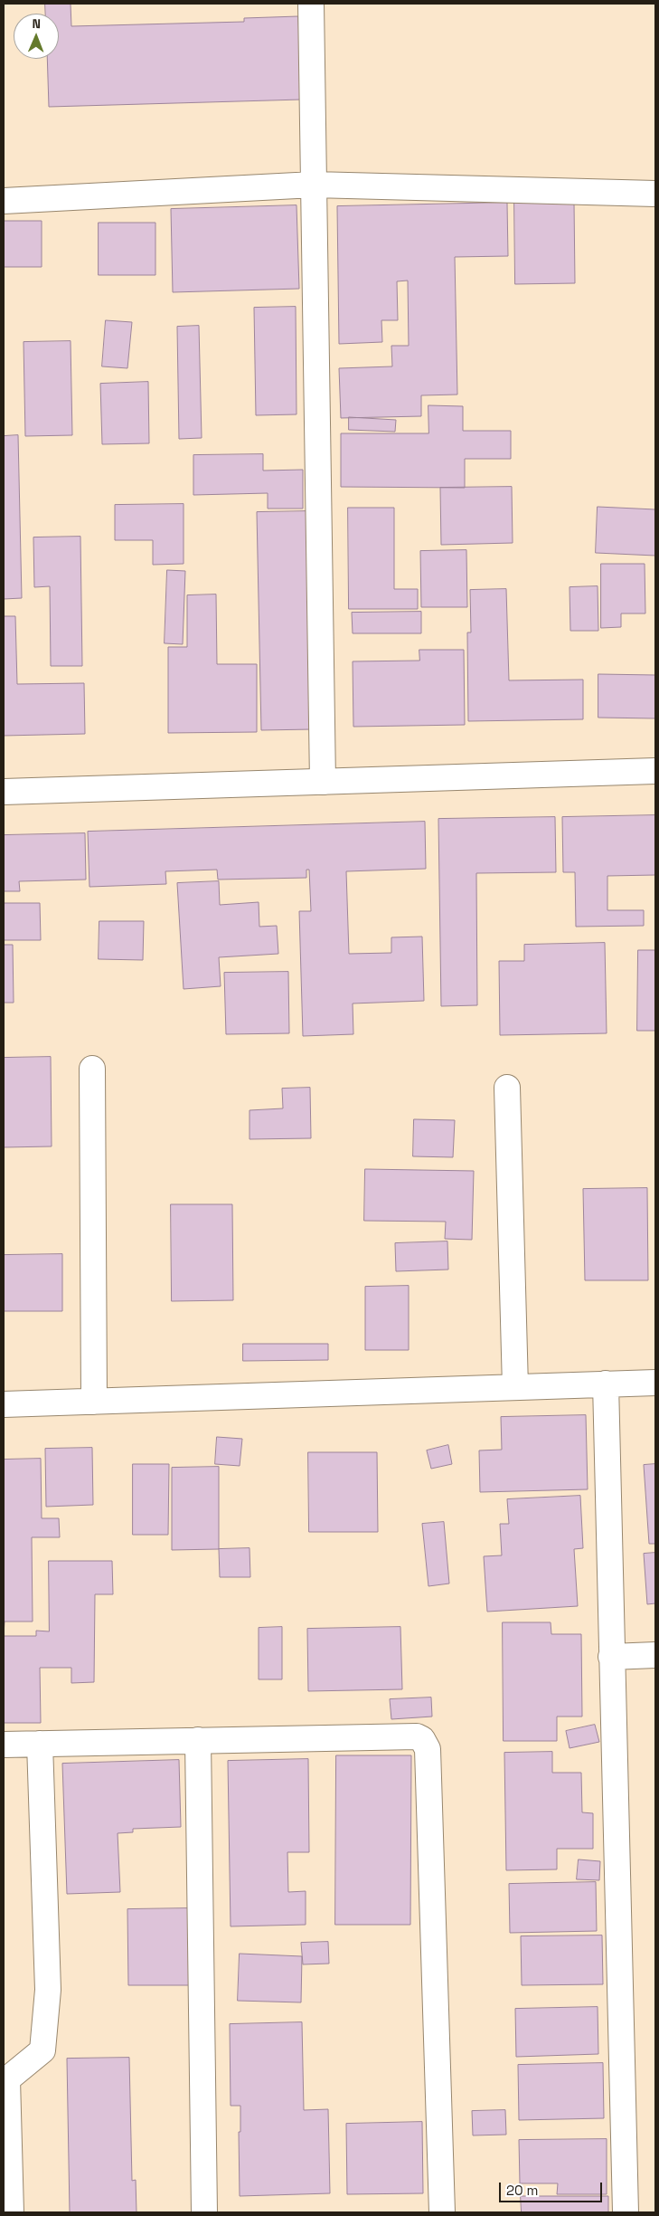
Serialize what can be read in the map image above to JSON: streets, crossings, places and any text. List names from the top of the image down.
{
  "scale_bar": "20 m",
  "north": "top"
}
